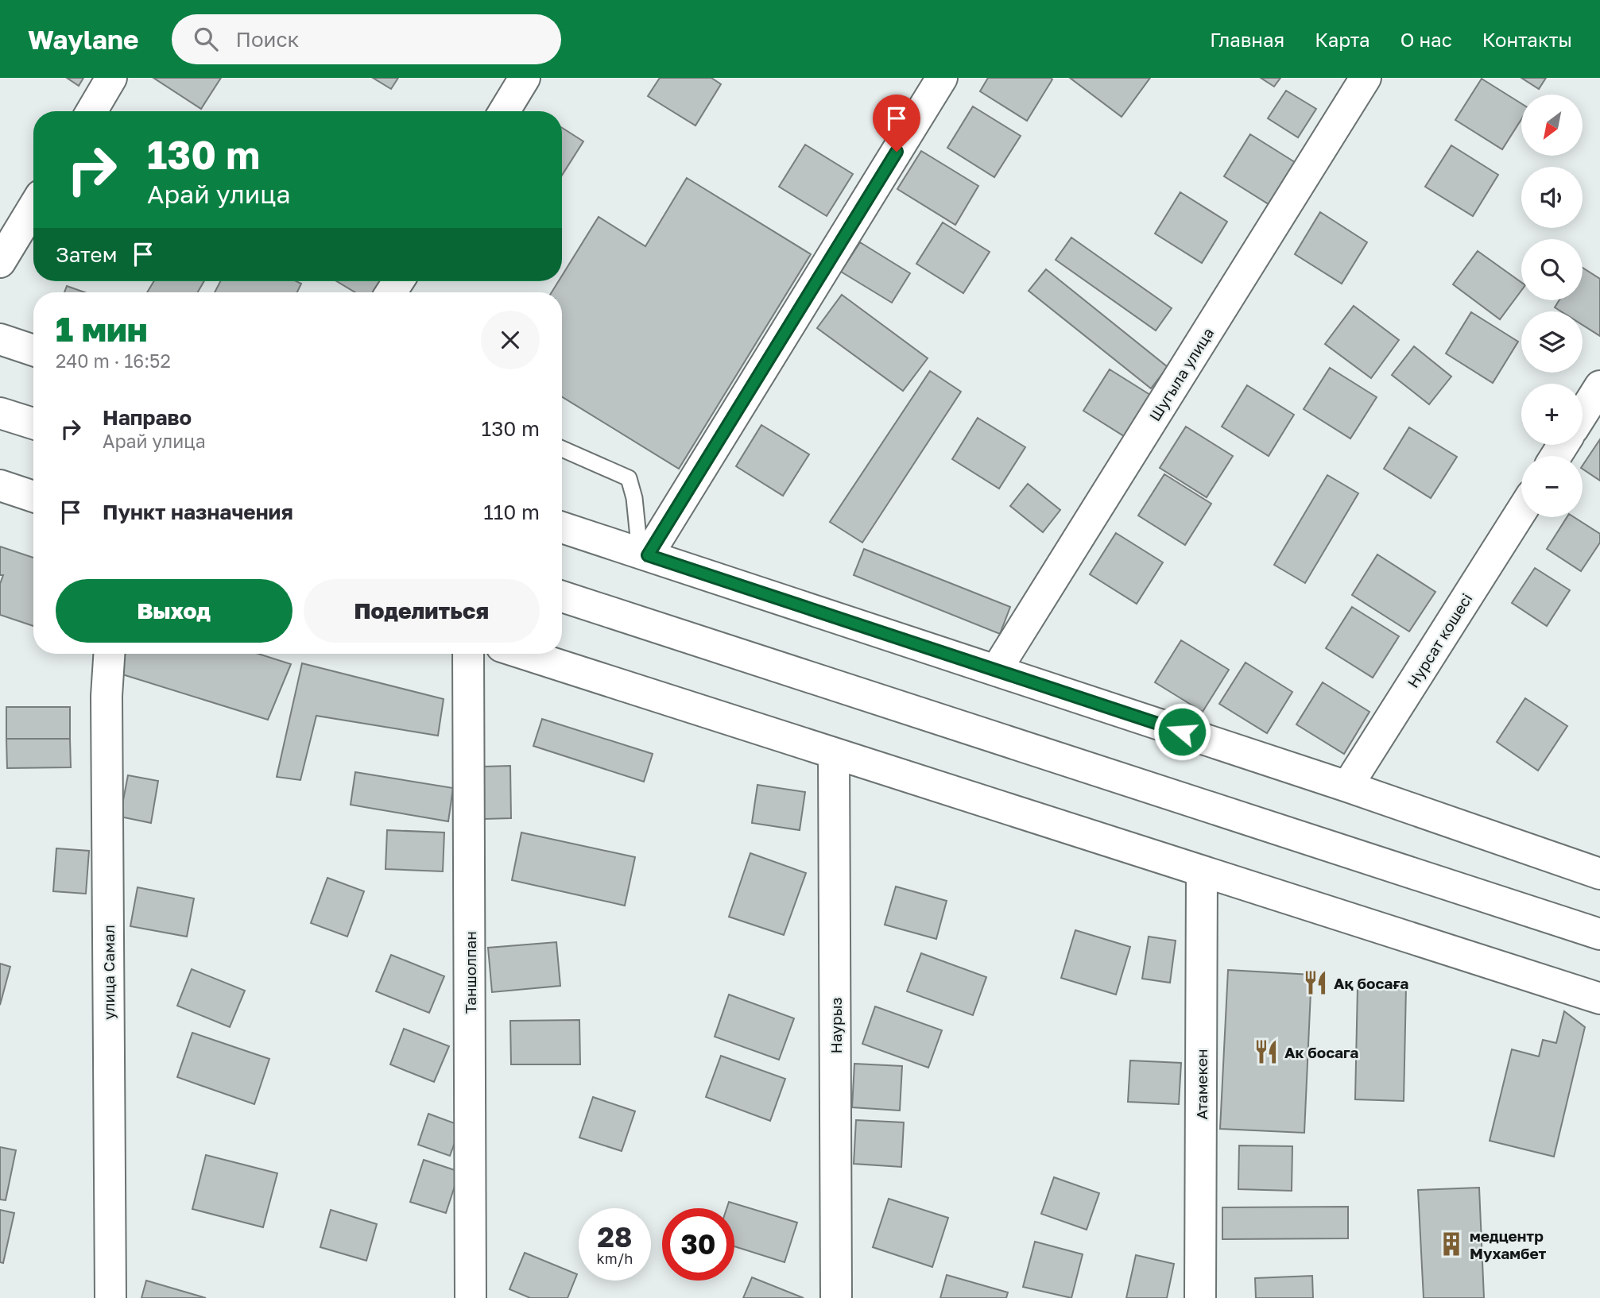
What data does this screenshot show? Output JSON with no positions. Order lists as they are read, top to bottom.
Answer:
{
  "streets": {
    "street": [
      "Шугыла улица",
      "Нурсат кошесi",
      "улица Самал",
      "Таншолпан",
      "Наурыз",
      "Атамекен"
    ]
  },
  "places": {
    "restaurant": ["Ақ босаға", "Ак босага"],
    "building": ["медцентр Мухамбет"]
  },
  "north": "bottom left",
  "page": {
    "header": "Waylane",
    "search": "Поиск",
    "nav": [
      "Главная",
      "Карта",
      "О нас",
      "Контакты"
    ],
    "map_buttons": ["+", "−"],
    "turn": ["130 m", "Арай улица"],
    "then": "Затем",
    "heading": ["1 мин", "240 m · 16:52"],
    "list": [
      {
        "name": "Направо",
        "note": "Арай улица",
        "value": "130 m"
      },
      {
        "name": "Пункт назначения",
        "value": "110 m"
      }
    ],
    "buttons": ["Выход", "Поделиться"],
    "speed": "28 km/h",
    "limit": "30"
  }
}
